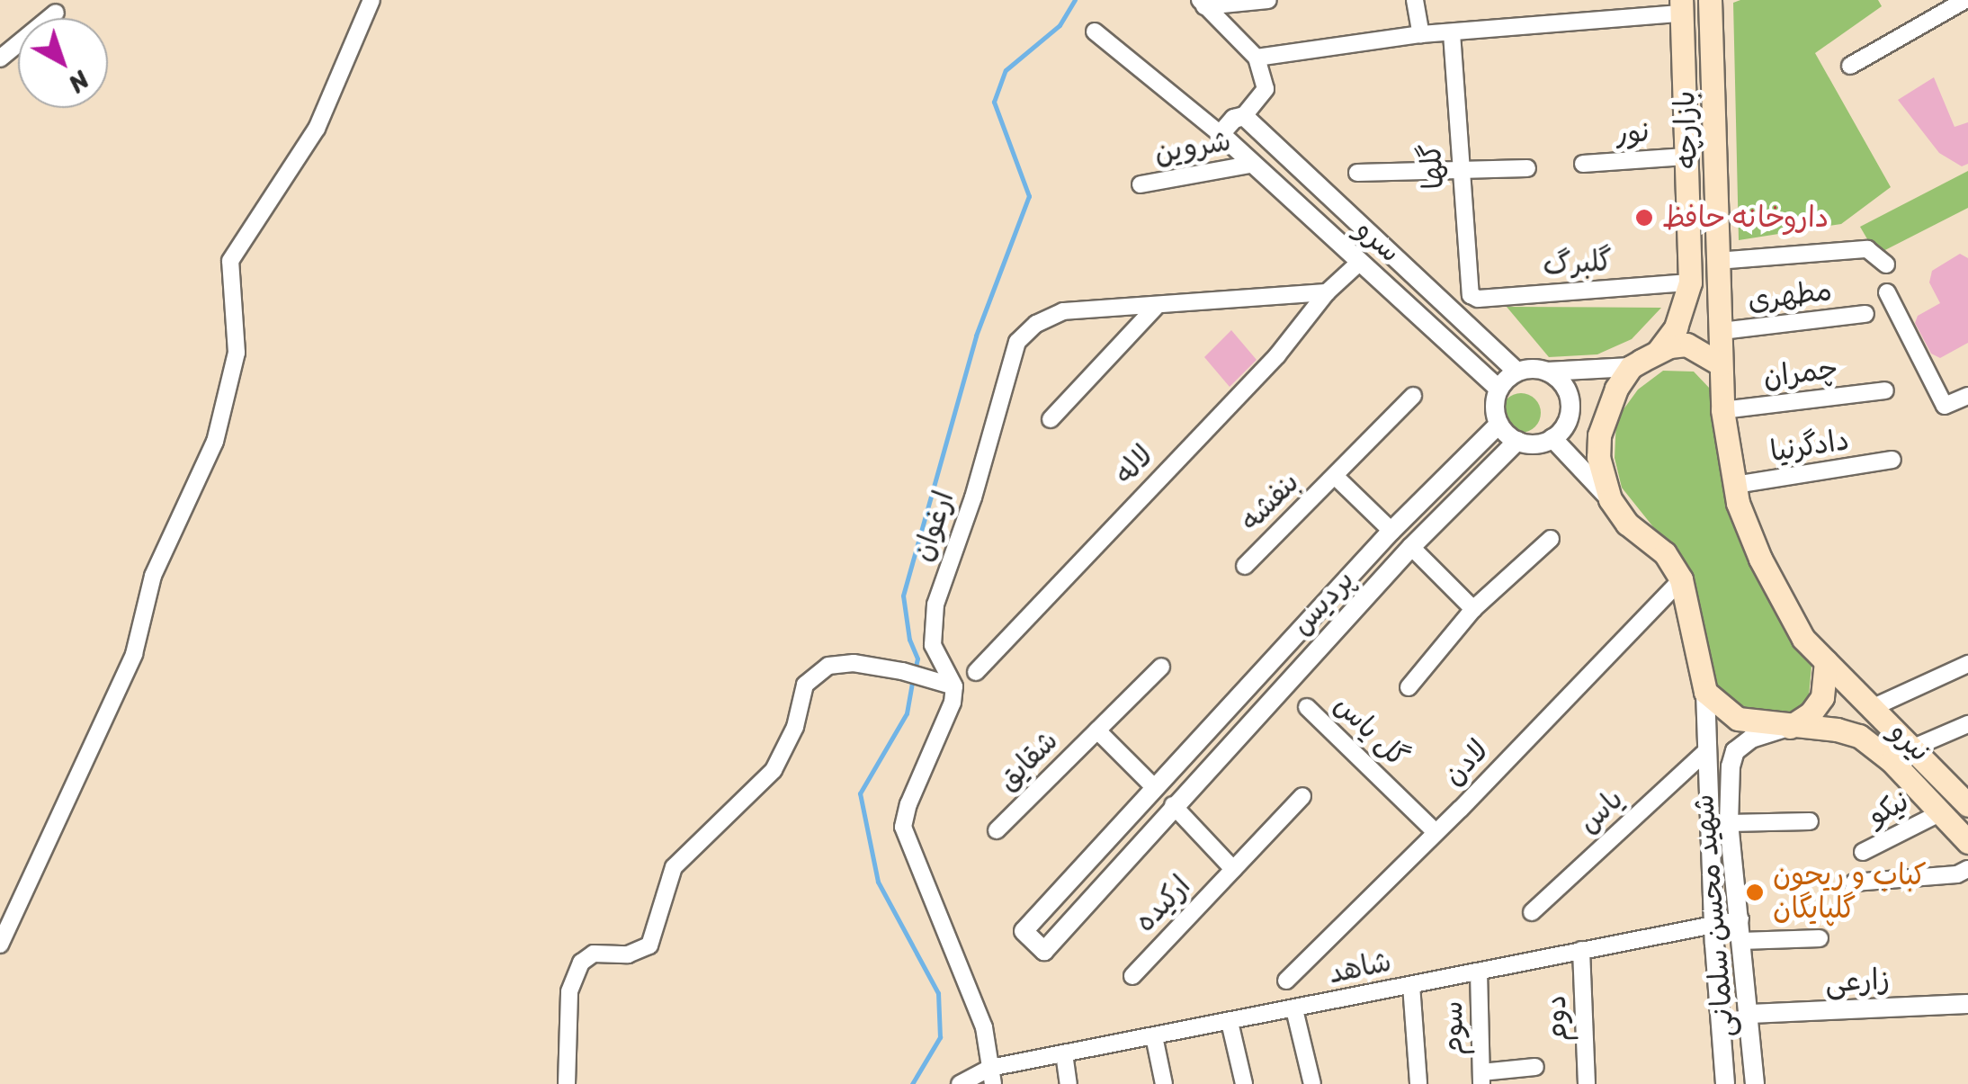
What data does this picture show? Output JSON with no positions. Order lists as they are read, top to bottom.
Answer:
{
  "streets": {
    "main road": ["بازارچه", "نیرو"],
    "street": [
      "نور",
      "شروین",
      "گلها",
      "سرو",
      "گلبرگ",
      "مطهری",
      "چمران",
      "دادگرنیا",
      "لاله",
      "بنفشه",
      "ارغوان",
      "پردیس",
      "گل یاس",
      "شقایق",
      "لادن",
      "نیکو",
      "یاس",
      "ارکیده",
      "شهید محسن سلمانی",
      "شاهد",
      "زارعی",
      "دوم",
      "سوم"
    ]
  },
  "crossings": [
    ["بازارچه", "نور"],
    ["بازارچه", "گلبرگ"],
    ["بازارچه", "مطهری"],
    ["بازارچه", "چمران"],
    ["بازارچه", "دادگرنیا"],
    ["بازارچه", "نیرو"],
    ["شروین", "سرو"],
    ["گلها", "گلبرگ"],
    ["سرو", "پردیس"],
    ["دادگرنیا", "نیرو"],
    ["لاله", "ارغوان"],
    ["بنفشه", "پردیس"],
    ["پردیس", "شقایق"],
    ["پردیس", "ارکیده"],
    ["گل یاس", "لادن"],
    ["نیرو", "نیکو"],
    ["نیرو", "شهید محسن سلمانی"],
    ["یاس", "شهید محسن سلمانی"],
    ["شهید محسن سلمانی", "شاهد"],
    ["شهید محسن سلمانی", "زارعی"],
    ["شاهد", "دوم"],
    ["شاهد", "سوم"]
  ],
  "places": ["داروخانه حافظ", "کباب و ریحون گلپایگان"],
  "north": "bottom right"
}
